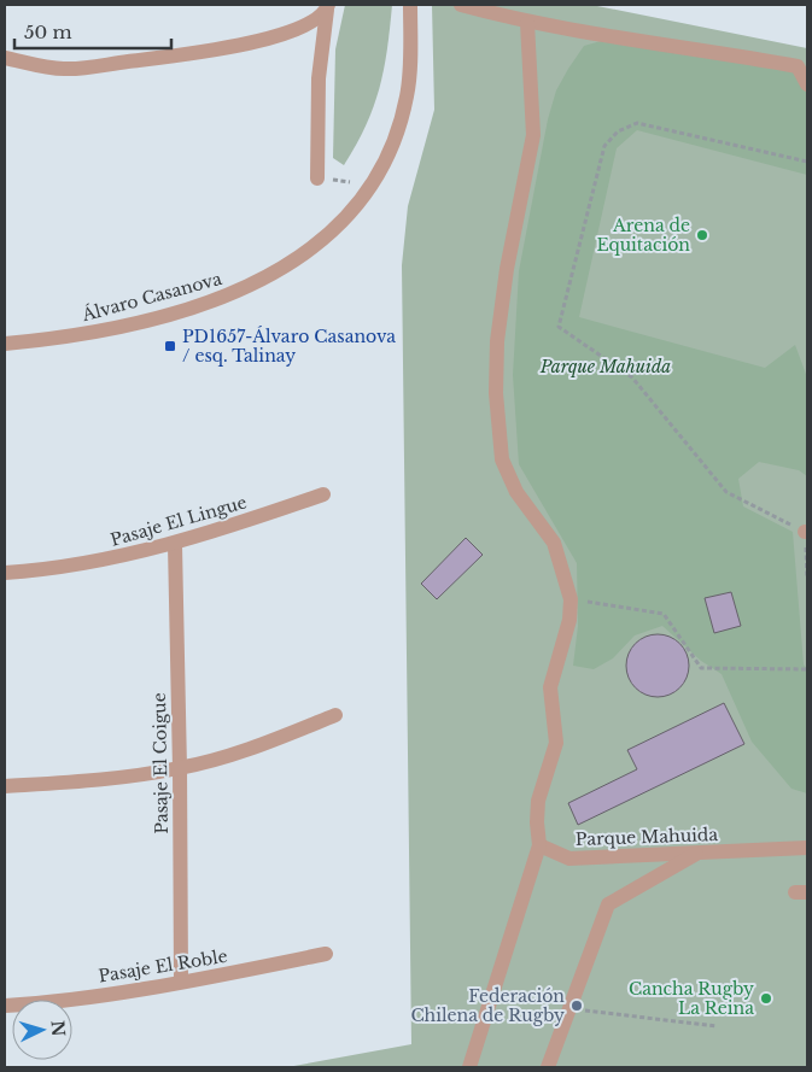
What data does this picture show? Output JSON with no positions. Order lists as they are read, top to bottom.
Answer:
{
  "streets": {
    "street": [
      "Álvaro Casanova",
      "Pasaje El Lingue",
      "Pasaje El Coigue",
      "Parque Mahuida",
      "Pasaje El Roble"
    ]
  },
  "crossings": [
    ["Pasaje El Lingue", "Pasaje El Coigue"],
    ["Pasaje El Coigue", "Pasaje El Roble"]
  ],
  "parks": ["Parque Mahuida"],
  "places": {
    "other": ["Arena de Equitación", "Cancha Rugby La Reina", "Federación Chilena de Rugby"],
    "transit": ["PD1657-Álvaro Casanova / esq. Talinay"]
  },
  "scale_bar": "50 m",
  "north": "right"
}
